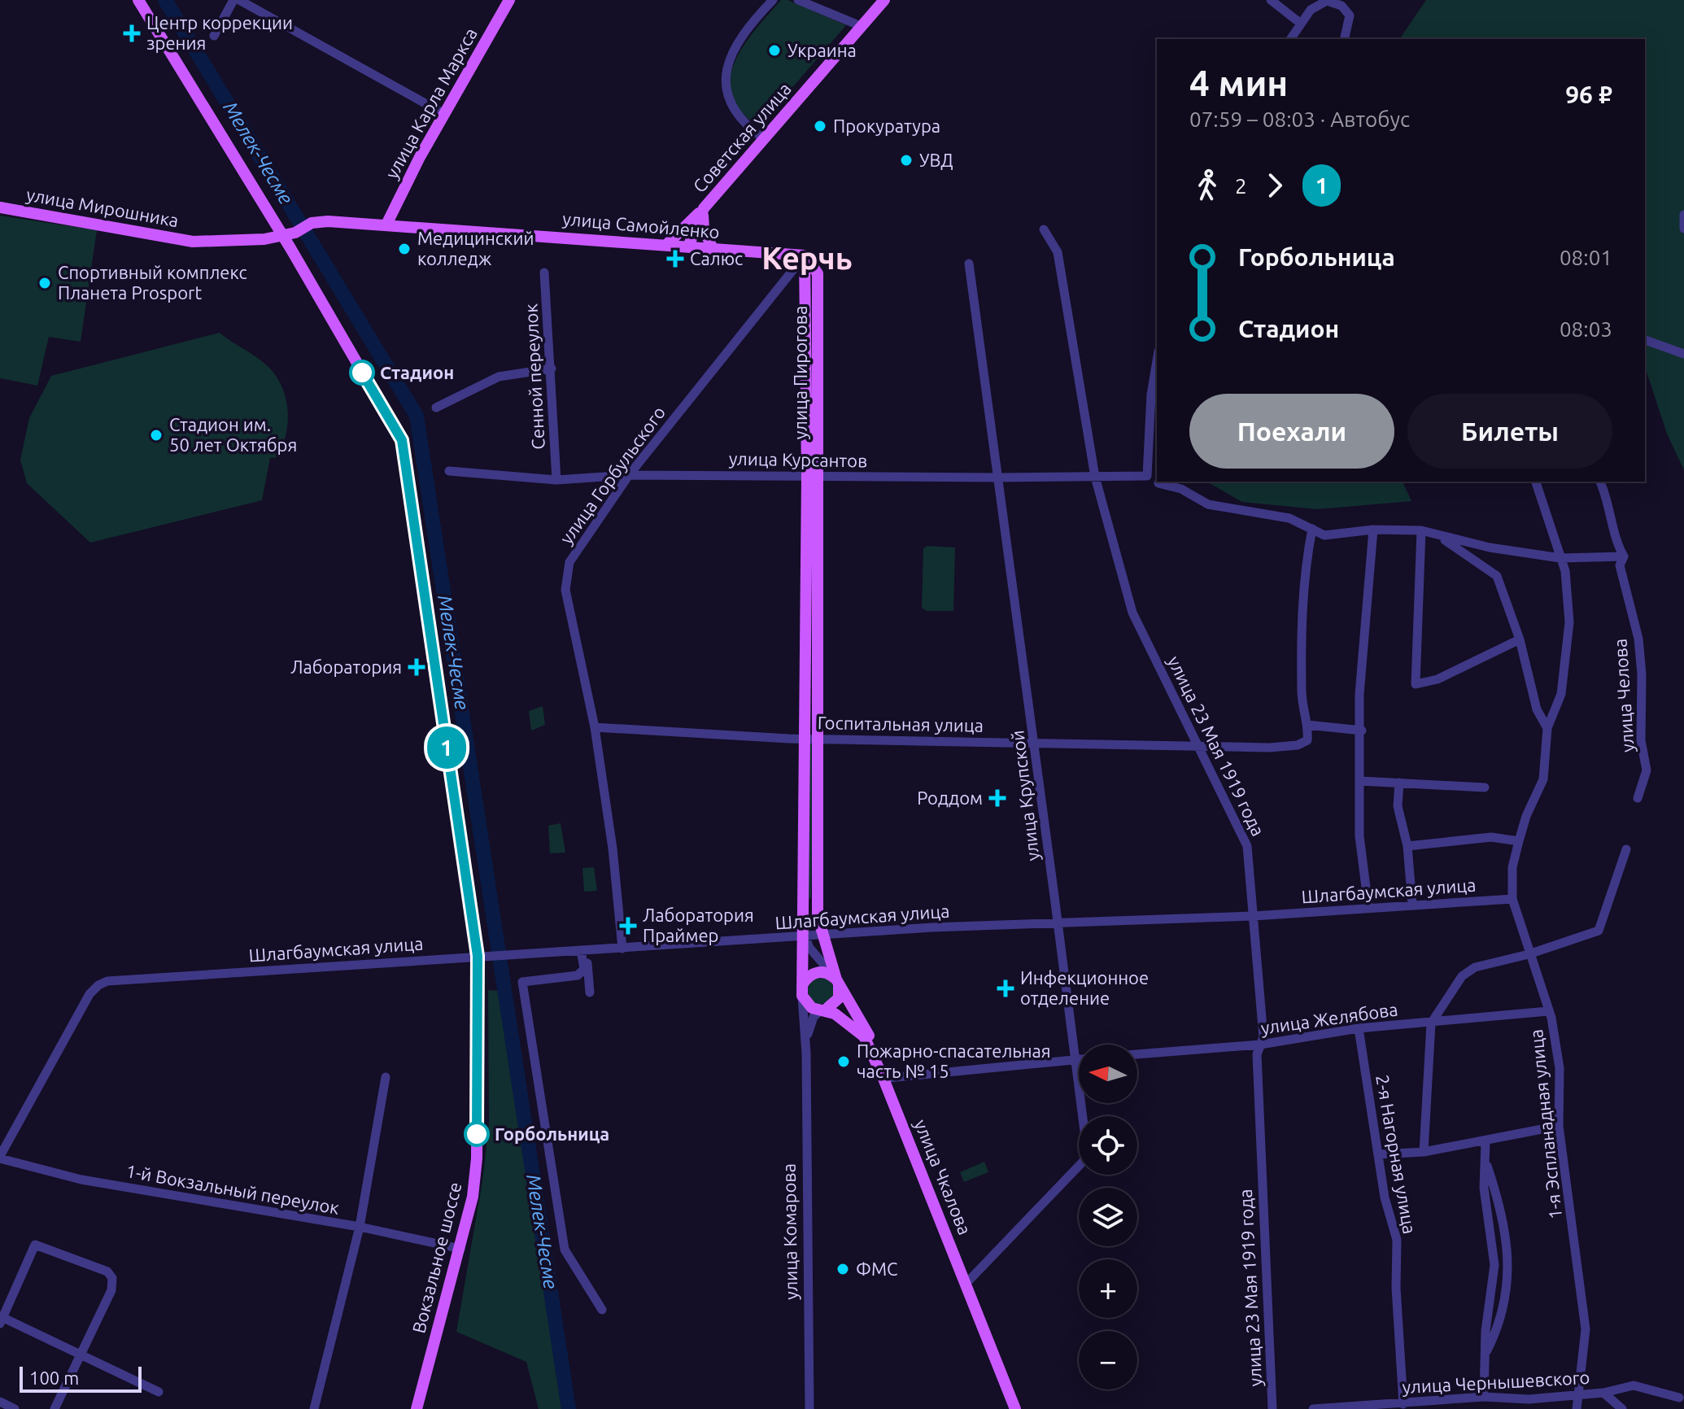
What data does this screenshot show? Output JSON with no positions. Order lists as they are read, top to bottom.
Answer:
{
  "streets": {
    "main road": [
      "улица Карла Маркса",
      "Советская улица",
      "улица Мирошника",
      "улица Самойленко",
      "улица Пирогова",
      "улица Чкалова",
      "улица Комарова",
      "Вокзальное шоссе"
    ],
    "street": [
      "Сенной переулок",
      "улица Курсантов",
      "улица Горбульского",
      "улица Челова",
      "Госпитальная улица",
      "улица 23 Мая 1919 года",
      "улица Крупской",
      "Шлагбаумская улица",
      "улица Желябова",
      "1-я Эспланадная улица",
      "2-я Нагорная улица",
      "1-й Вокзальный переулок",
      "улица Чернышевского"
    ]
  },
  "crossings": [
    ["улица Карла Маркса", "улица Самойленко"],
    ["Советская улица", "улица Самойленко"],
    ["улица Мирошника", "улица Самойленко"],
    ["улица Мирошника", "Вокзальное шоссе"],
    ["улица Самойленко", "улица Пирогова"],
    ["улица Самойленко", "улица Горбульского"],
    ["улица Самойленко", "Вокзальное шоссе"],
    ["улица Пирогова", "улица Курсантов"],
    ["улица Пирогова", "улица Горбульского"],
    ["улица Пирогова", "Госпитальная улица"],
    ["улица Пирогова", "Шлагбаумская улица"],
    ["улица Пирогова", "улица Чкалова"],
    ["улица Пирогова", "улица Комарова"],
    ["Сенной переулок", "улица Курсантов"],
    ["улица Курсантов", "улица Горбульского"],
    ["улица Курсантов", "улица 23 Мая 1919 года"],
    ["улица Курсантов", "улица Крупской"],
    ["улица Горбульского", "Госпитальная улица"],
    ["улица Горбульского", "Шлагбаумская улица"],
    ["Госпитальная улица", "улица 23 Мая 1919 года"],
    ["Госпитальная улица", "улица Крупской"],
    ["улица 23 Мая 1919 года", "Шлагбаумская улица"],
    ["улица 23 Мая 1919 года", "улица Желябова"],
    ["улица Крупской", "Шлагбаумская улица"],
    ["улица Крупской", "улица Чкалова"],
    ["Шлагбаумская улица", "1-я Эспланадная улица"],
    ["Шлагбаумская улица", "1-й Вокзальный переулок"],
    ["Шлагбаумская улица", "улица Комарова"],
    ["Шлагбаумская улица", "Вокзальное шоссе"],
    ["улица Желябова", "1-я Эспланадная улица"],
    ["улица Желябова", "2-я Нагорная улица"],
    ["1-я Эспланадная улица", "улица Чернышевского"],
    ["2-я Нагорная улица", "улица Чернышевского"],
    ["улица Чкалова", "улица Комарова"],
    ["1-й Вокзальный переулок", "Вокзальное шоссе"]
  ],
  "districts": ["Керчь"],
  "water": ["Мелек-Чесме"],
  "places": {
    "health": [
      "Центр коррекции зрения",
      "Салюс",
      "Лаборатория",
      "Роддом",
      "Лаборатория Праймер",
      "Инфекционное отделение"
    ],
    "other": [
      "Украина",
      "Прокуратура",
      "УВД",
      "Медицинский колледж",
      "Спортивный комплекс Планета Prosport",
      "Стадион",
      "Стадион им. 50 лет Октября",
      "Пожарно-спасательная часть № 15",
      "Горбольница",
      "ФМС"
    ]
  },
  "lines": ["bus line 1"],
  "scale_bar": "100 m",
  "north": "left",
  "page": {
    "on_map": "1",
    "heading": ["4 мин", "07:59 – 08:03 · Автобус", "96 ₽"],
    "legs": ["2", "1"],
    "list": [
      {
        "name": "Горбольница",
        "value": "08:01"
      },
      {
        "name": "Стадион",
        "value": "08:03"
      }
    ],
    "buttons": ["Поехали", "Билеты"],
    "map_buttons": ["+", "−"],
    "scale": "100 m"
  }
}
